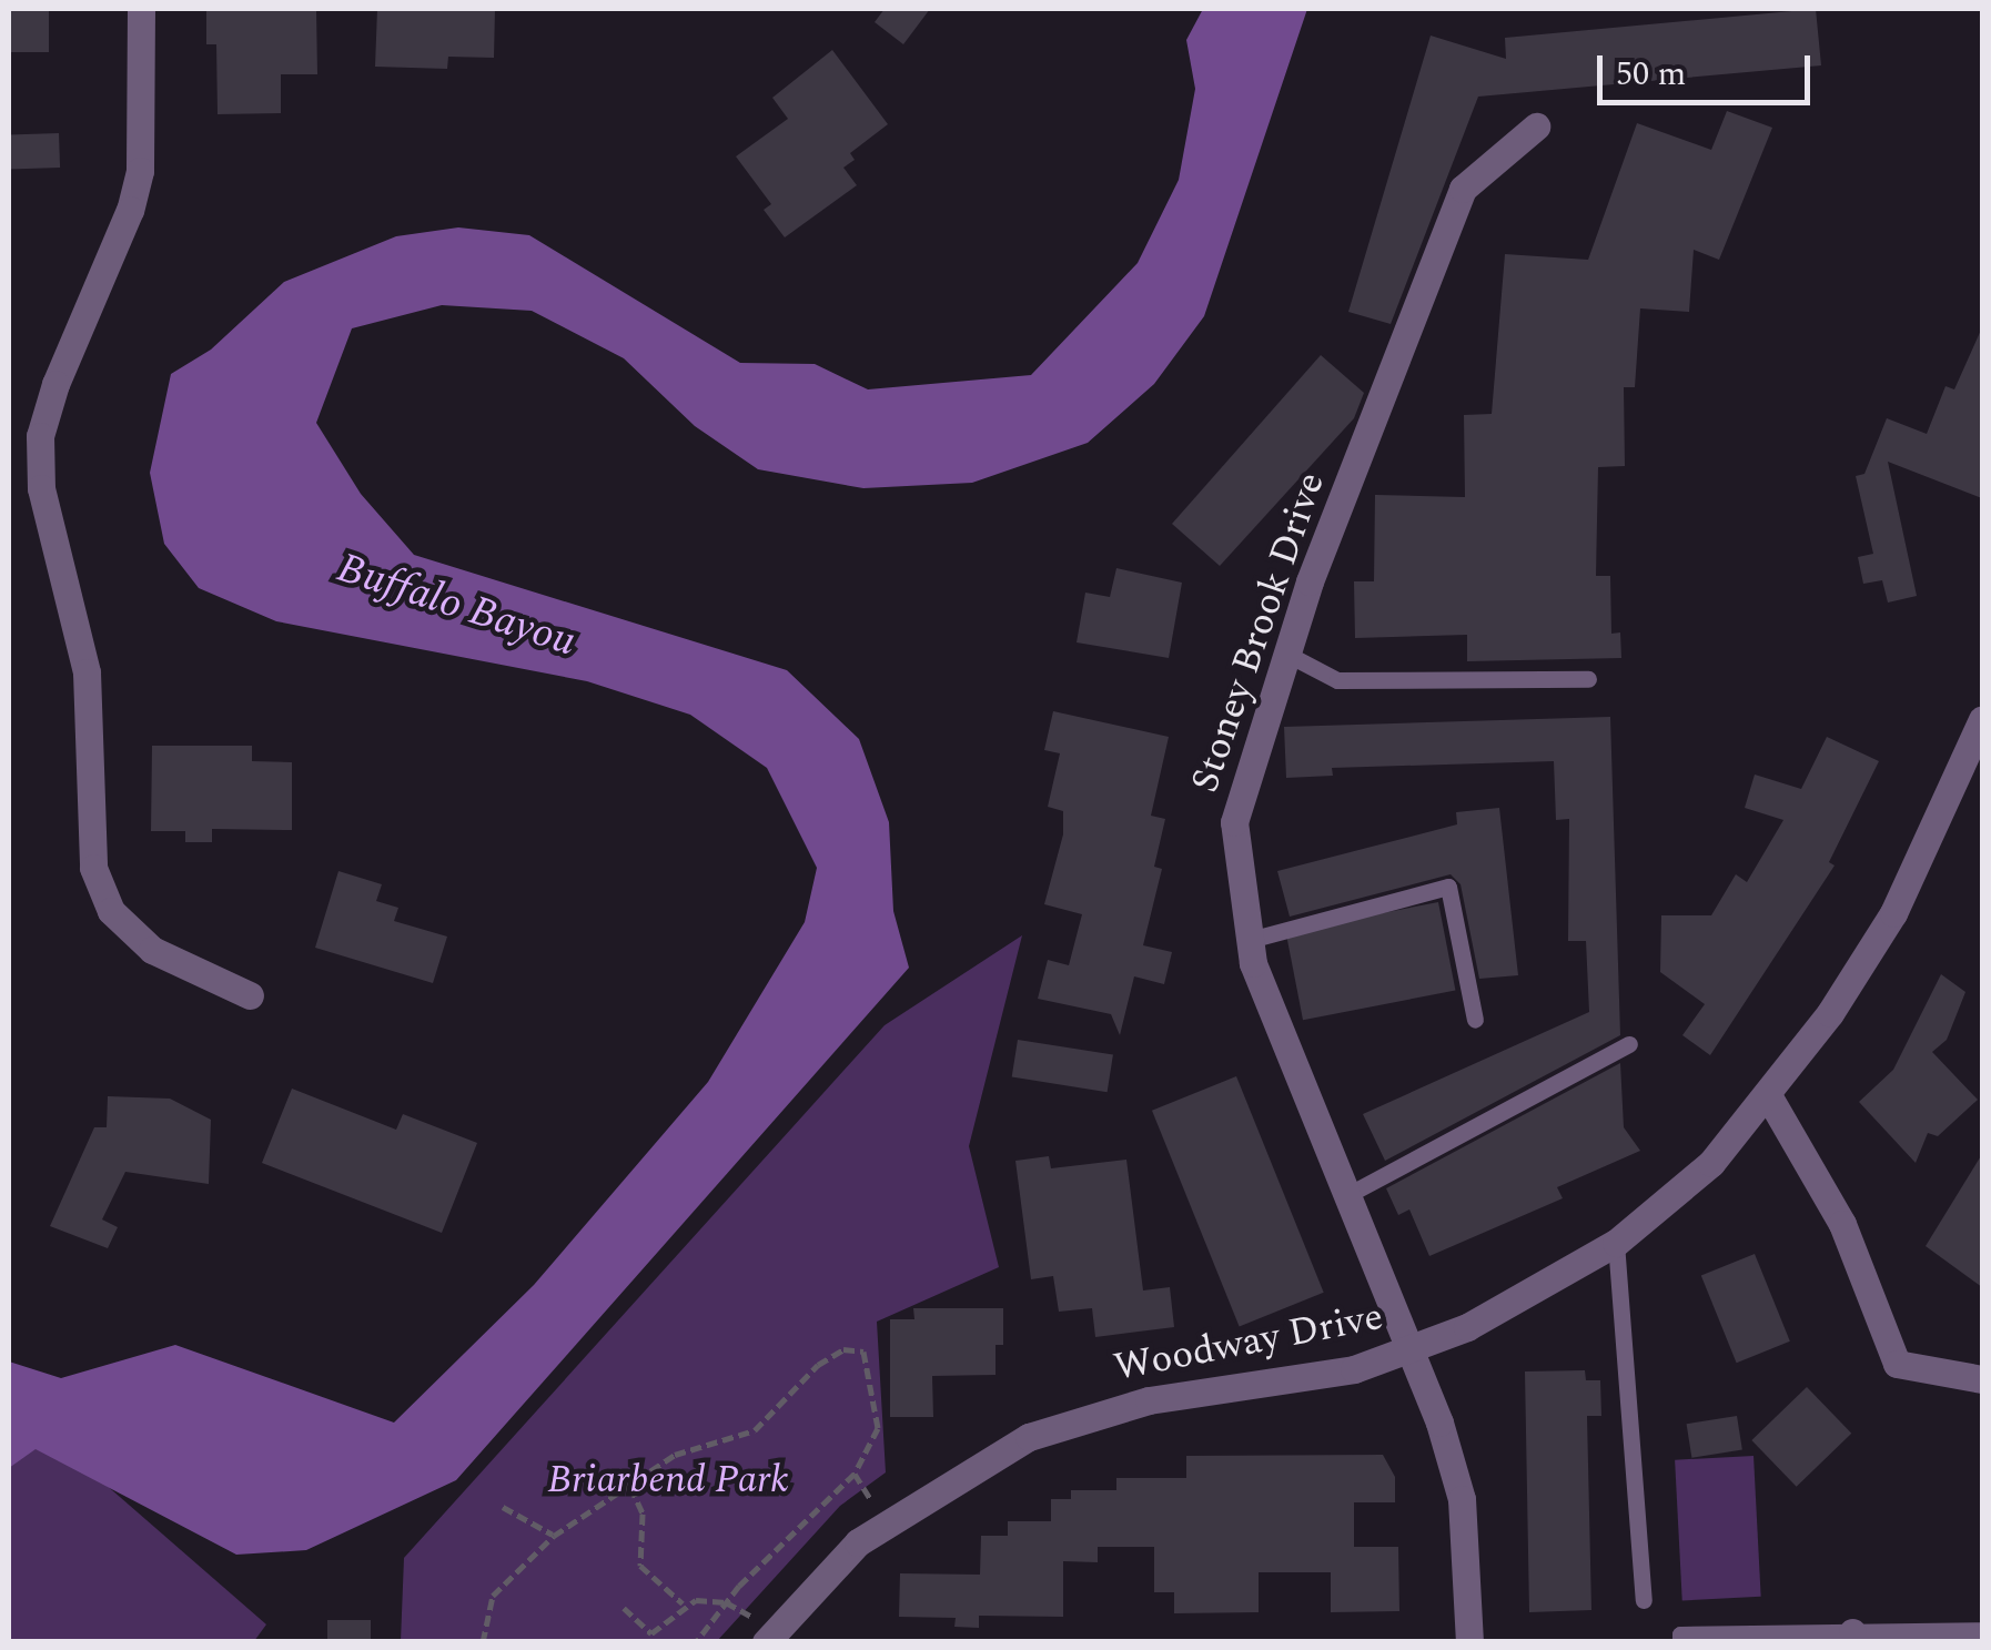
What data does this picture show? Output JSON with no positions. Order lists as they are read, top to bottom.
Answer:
{
  "streets": {
    "street": ["Stoney Brook Drive", "Woodway Drive"]
  },
  "crossings": [
    ["Stoney Brook Drive", "Woodway Drive"]
  ],
  "water": ["Buffalo Bayou"],
  "parks": ["Briarbend Park"],
  "scale_bar": "50 m"
}
